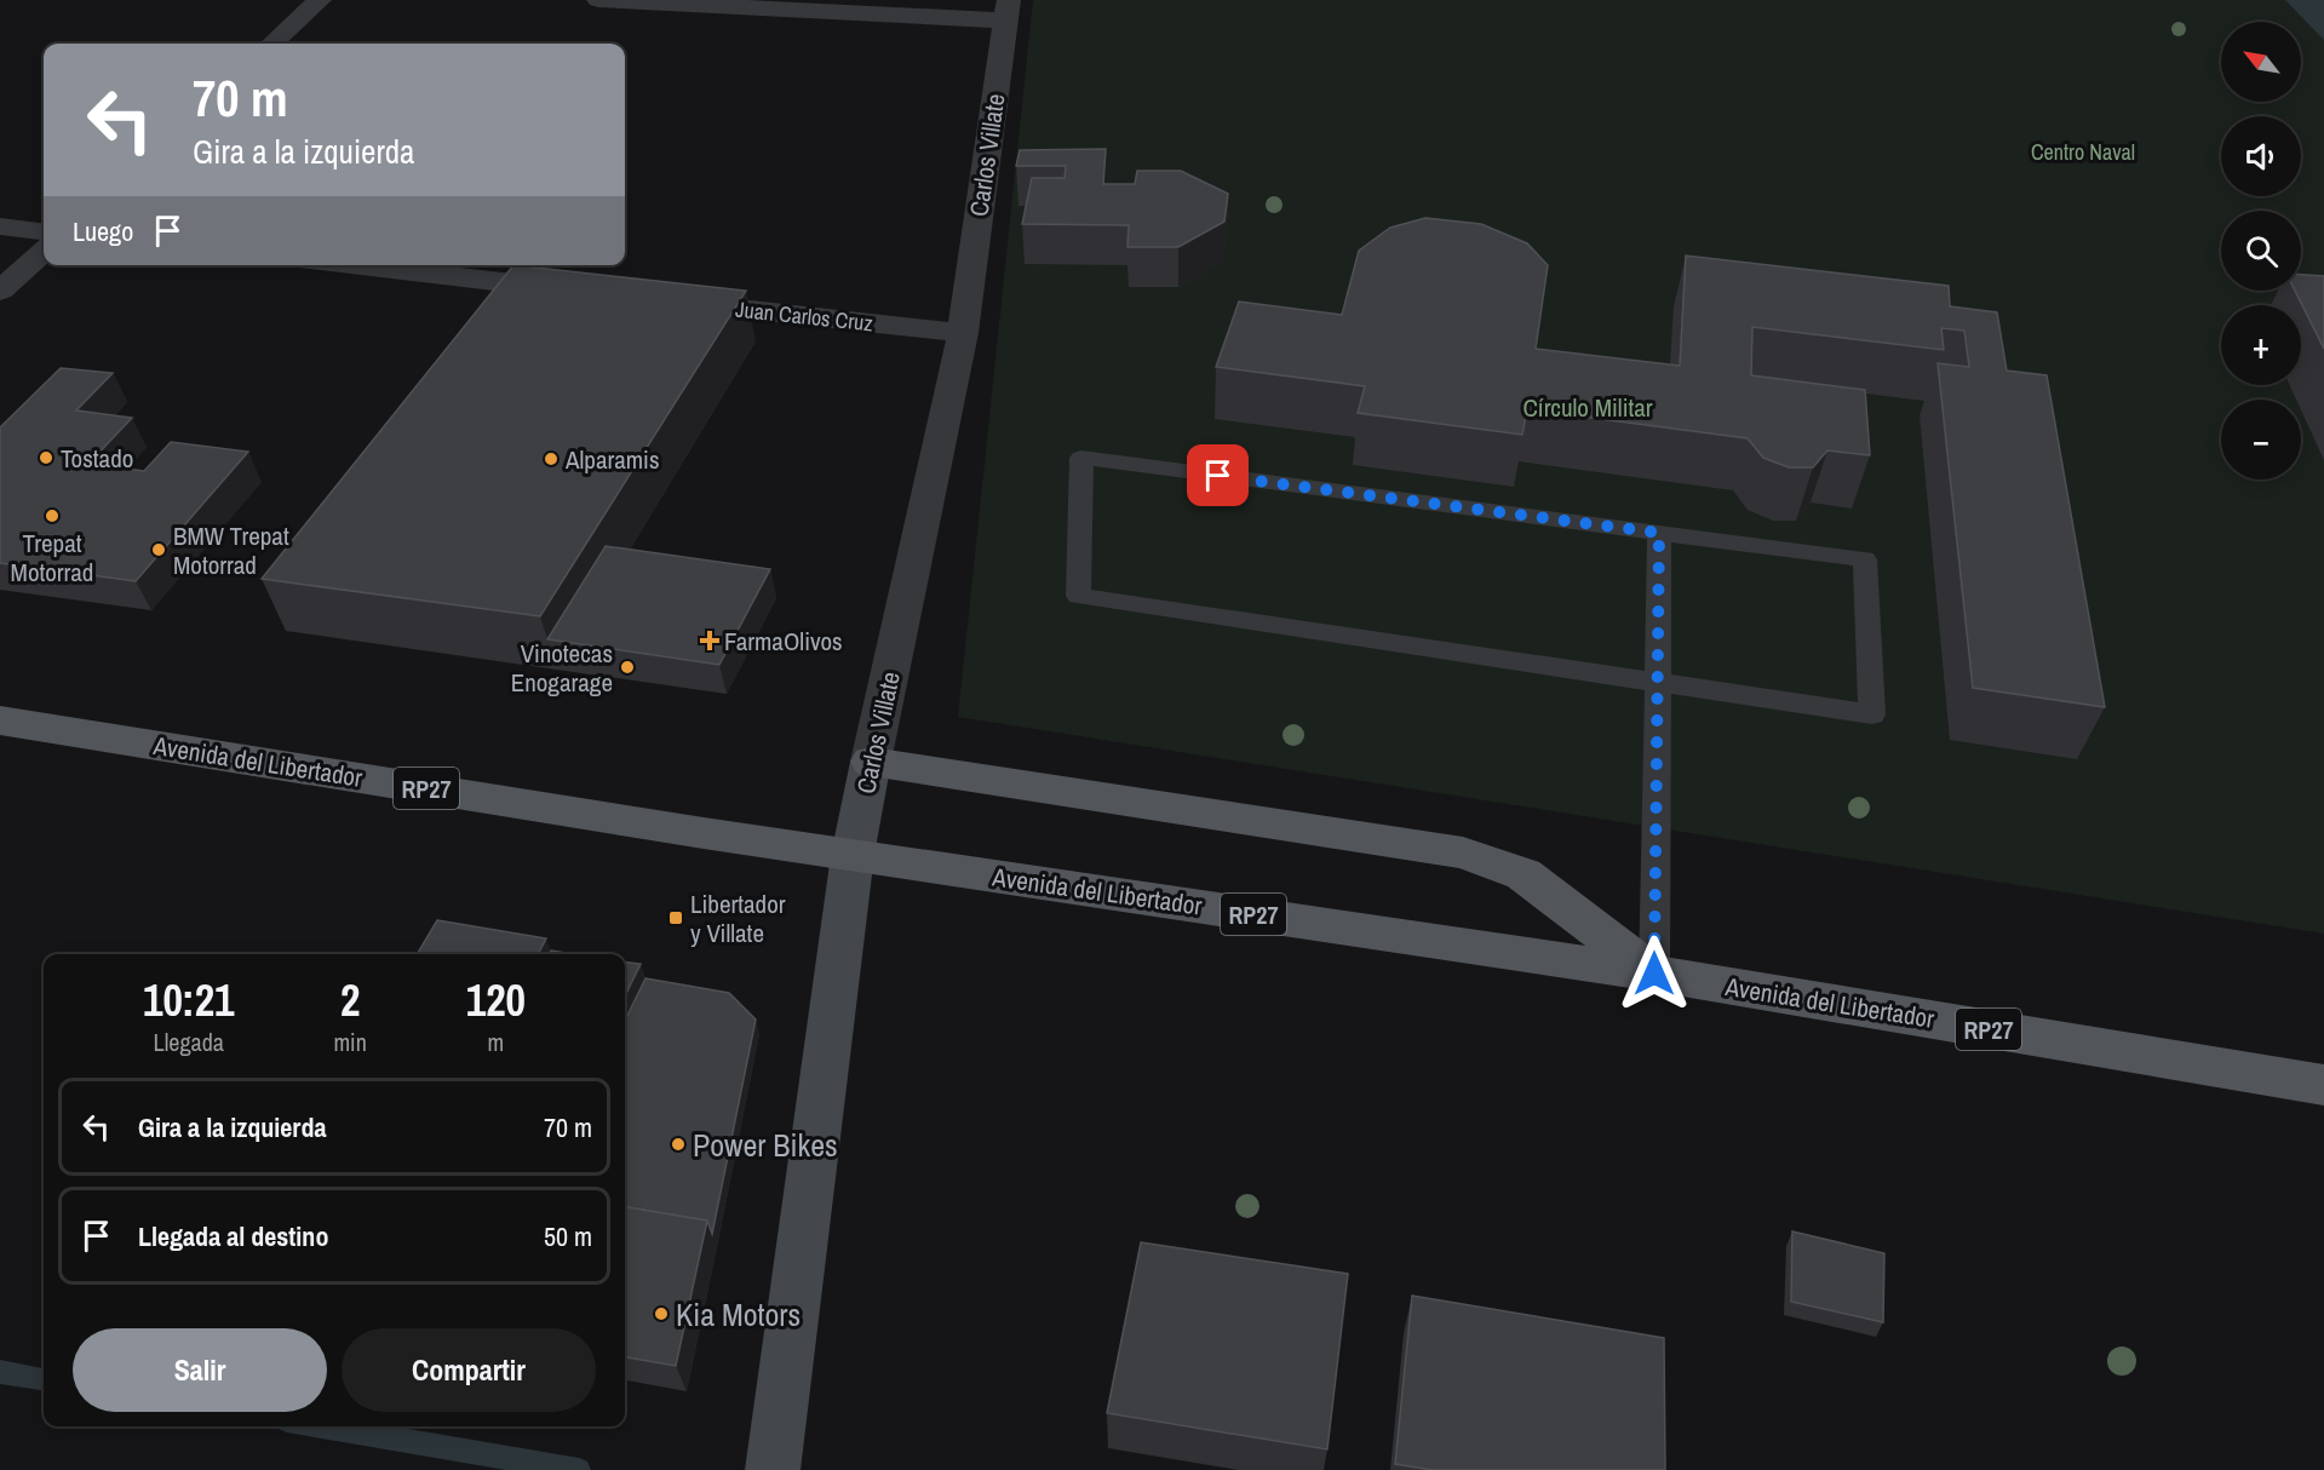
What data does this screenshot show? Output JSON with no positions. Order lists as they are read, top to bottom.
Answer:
{
  "streets": {
    "main road": ["Avenida del Libertador", "RP27"],
    "street": ["Carlos Villate", "Juan Carlos Cruz"]
  },
  "crossings": [
    ["Carlos Villate", "Juan Carlos Cruz"],
    ["Carlos Villate", "Avenida del Libertador"]
  ],
  "parks": ["Centro Naval", "Círculo Militar"],
  "places": {
    "other": [
      "Tostado",
      "Alparamis",
      "Trepat Motorrad",
      "BMW Trepat Motorrad",
      "Vinotecas Enogarage",
      "Power Bikes",
      "Kia Motors"
    ],
    "health": ["FarmaOlivos"],
    "transit": ["Libertador y Villate"]
  },
  "north": "top left",
  "page": {
    "map_buttons": ["+", "−"],
    "turn": ["70 m", "Gira a la izquierda"],
    "then": "Luego",
    "eta": [
      "10:21",
      "Llegada",
      "2",
      "min",
      "120",
      "m"
    ],
    "list": [
      {
        "name": "Gira a la izquierda",
        "value": "70 m"
      },
      {
        "name": "Llegada al destino",
        "value": "50 m"
      }
    ],
    "buttons": ["Salir", "Compartir"]
  }
}
